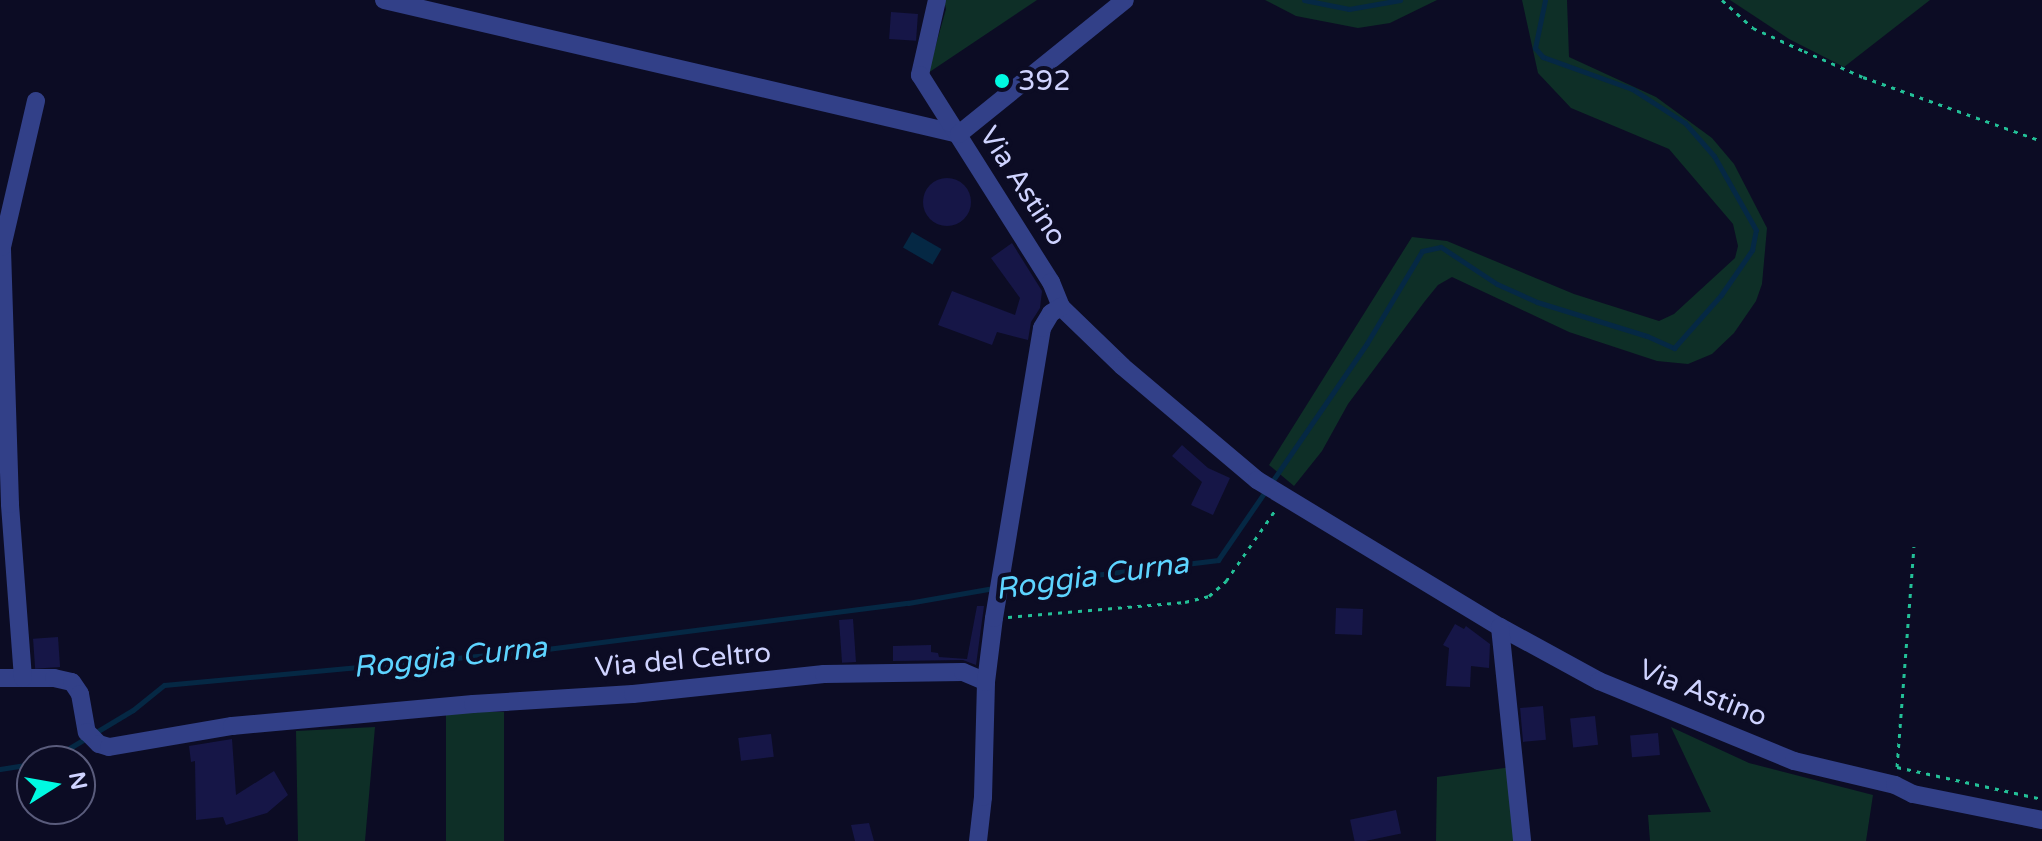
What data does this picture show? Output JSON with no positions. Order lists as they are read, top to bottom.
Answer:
{
  "streets": {
    "street": ["Via Astino", "Via del Celtro"]
  },
  "water": ["Roggia Curna"],
  "places": ["392"],
  "north": "right"
}
